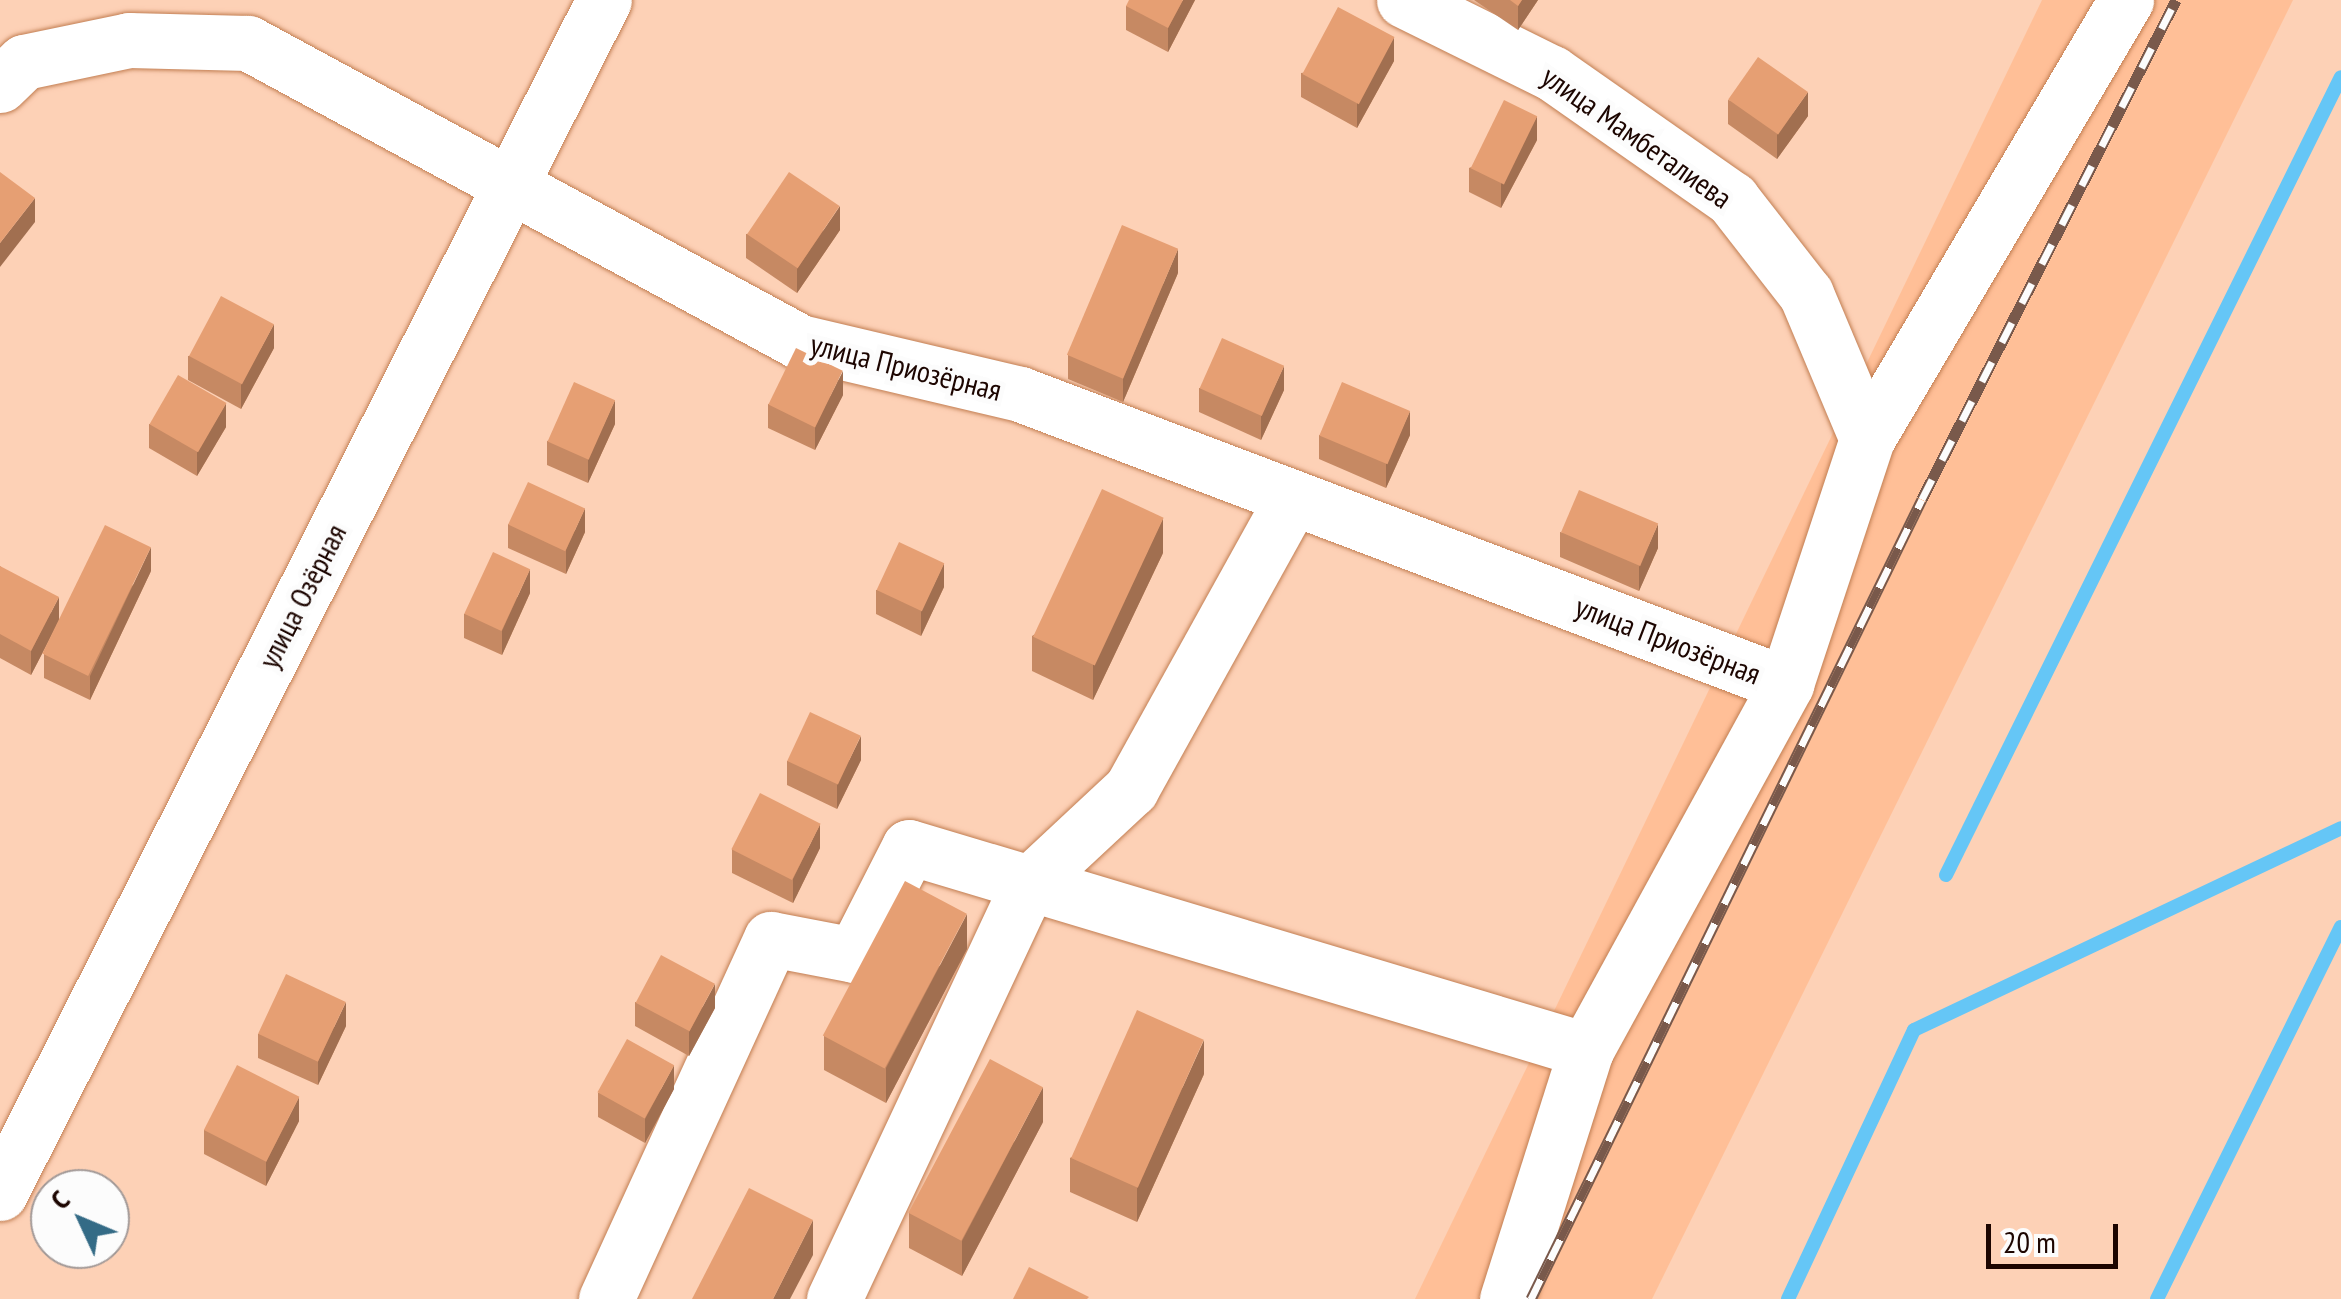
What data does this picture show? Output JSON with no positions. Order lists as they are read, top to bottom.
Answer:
{
  "streets": {
    "street": ["улица Мамбеталиева", "улица Приозёрная", "улица Озёрная"]
  },
  "crossings": [
    ["улица Приозёрная", "улица Озёрная"]
  ],
  "scale_bar": "20 m",
  "north": "top left"
}
